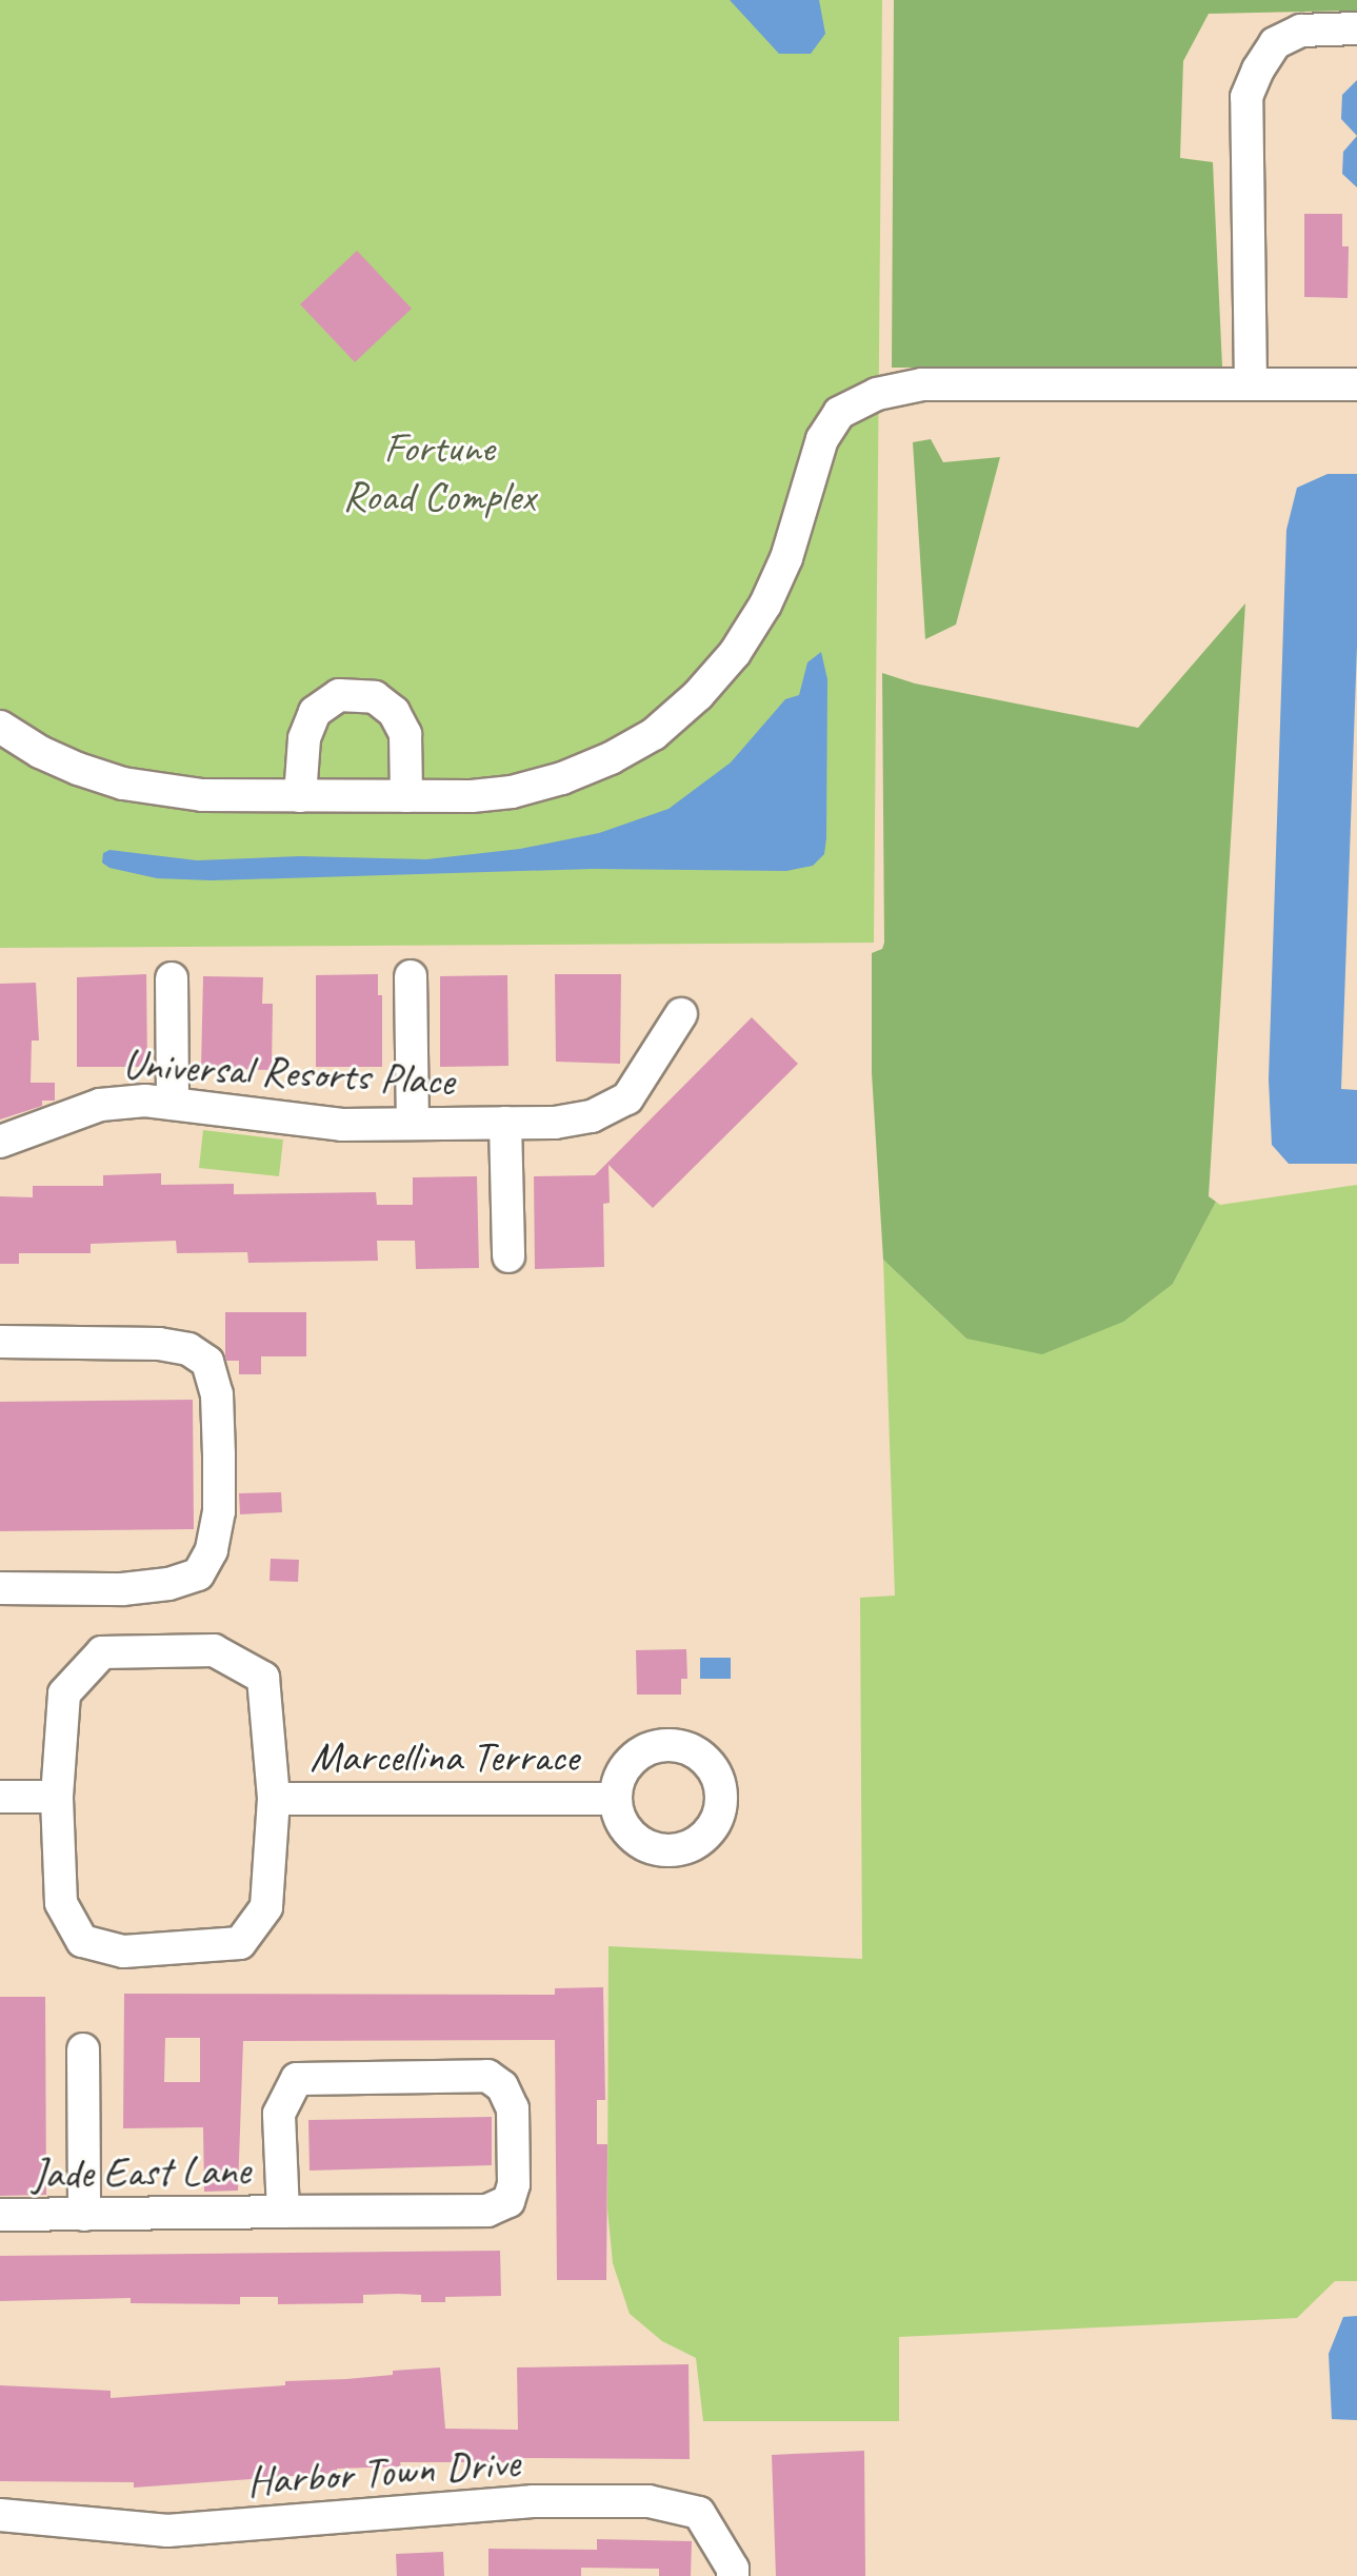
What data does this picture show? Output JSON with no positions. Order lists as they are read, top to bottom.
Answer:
{
  "streets": {
    "street": [
      "Universal Resorts Place",
      "Marcellina Terrace",
      "Jade East Lane",
      "Harbor Town Drive"
    ]
  },
  "parks": ["Fortune Road Complex"]
}
